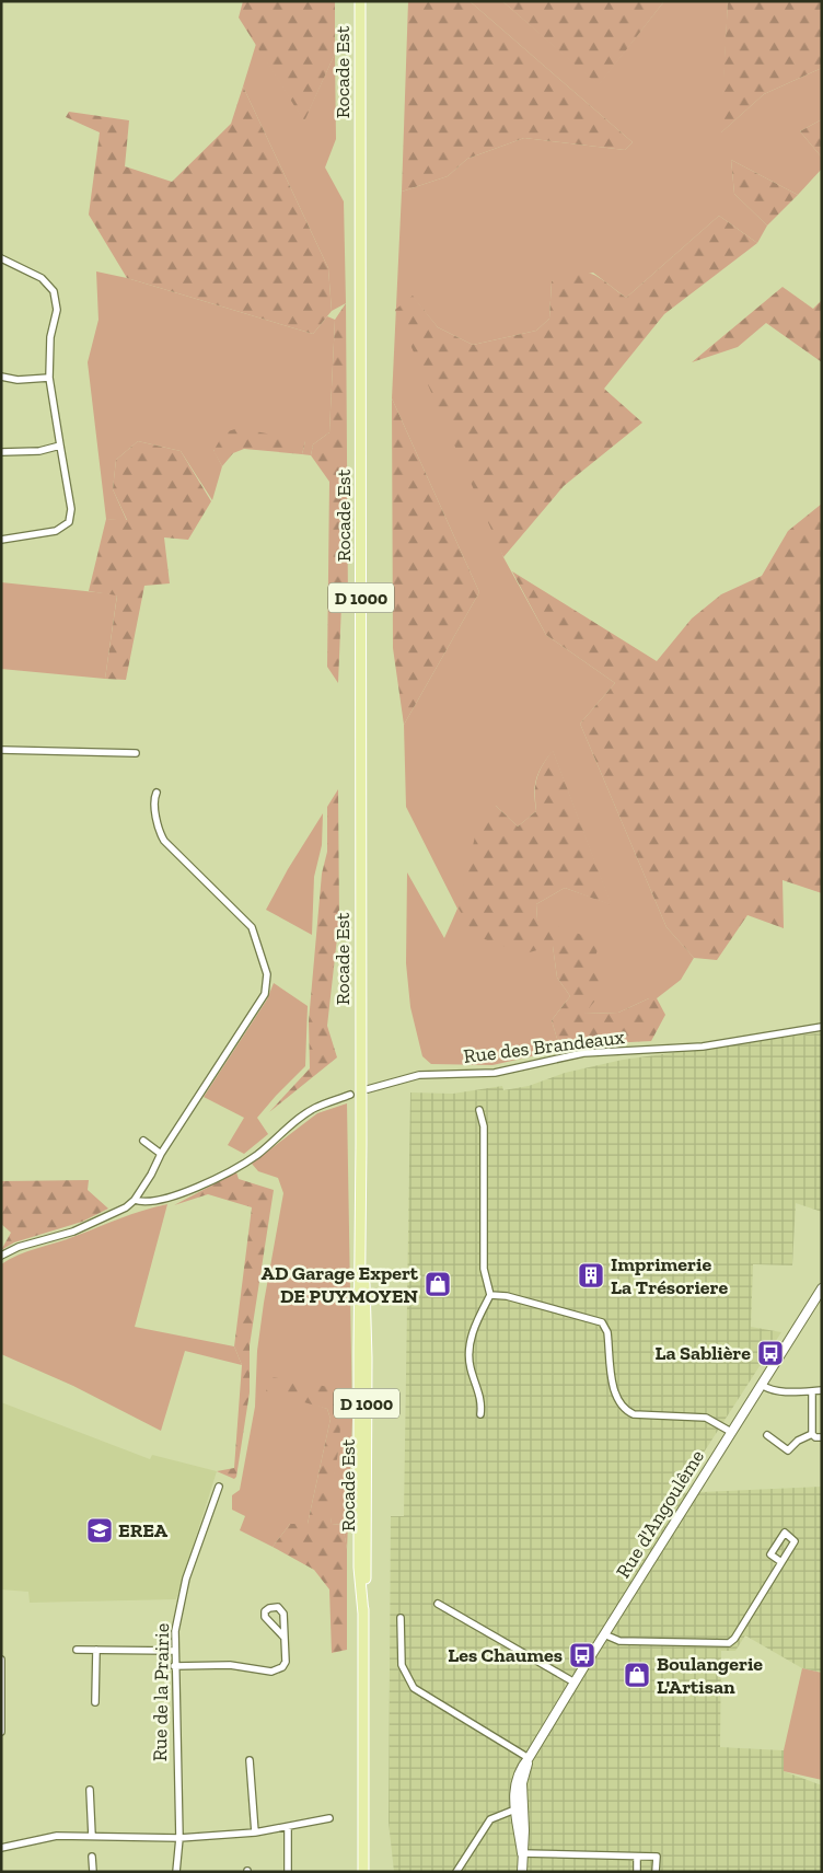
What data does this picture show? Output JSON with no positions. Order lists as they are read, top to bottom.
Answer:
{
  "streets": {
    "main road": ["Rocade Est", "D 1000"],
    "street": ["Rue des Brandeaux", "Rue d'Angoulême", "Rue de la Prairie"]
  },
  "places": {
    "building": ["Imprimerie La Trésoriere"],
    "shop": ["AD Garage Expert DE PUYMOYEN", "Boulangerie L'Artisan"],
    "bus stop": ["La Sablière", "Les Chaumes"],
    "school or university": ["EREA"]
  }
}
